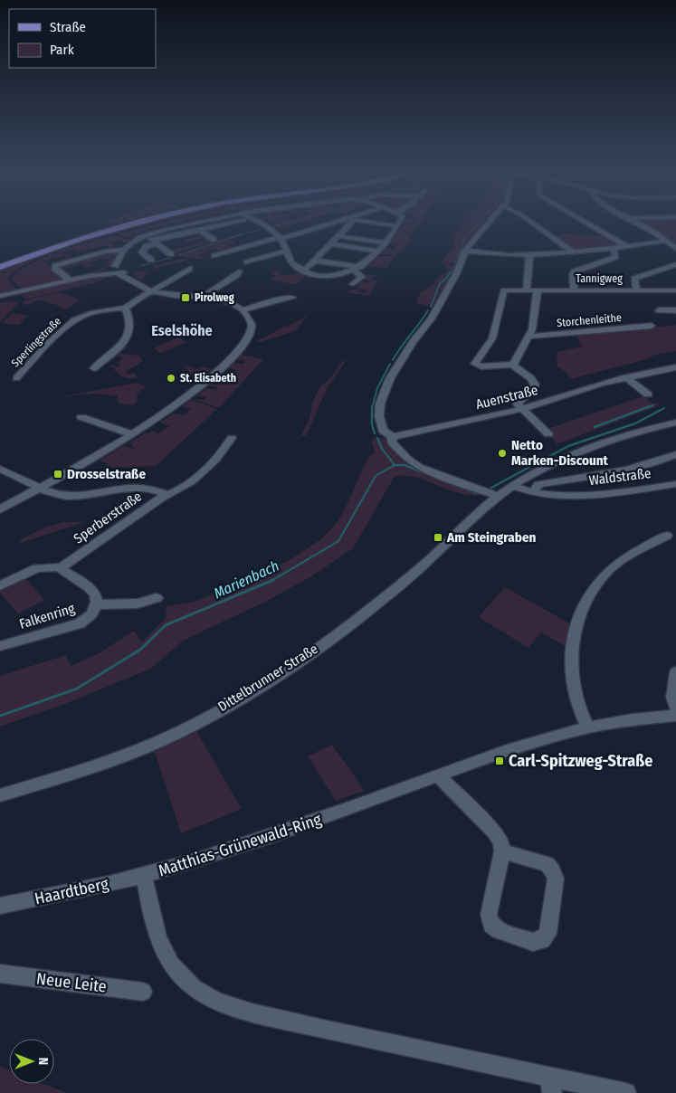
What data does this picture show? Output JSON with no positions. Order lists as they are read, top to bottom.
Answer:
{
  "streets": {
    "street": [
      "Tannigweg",
      "Storchenleithe",
      "Sperlingstraße",
      "Auenstraße",
      "Waldstraße",
      "Sperberstraße",
      "Falkenring",
      "Dittelbrunner Straße",
      "Matthias-Grünewald-Ring",
      "Haardtberg",
      "Neue Leite"
    ]
  },
  "crossings": [
    ["Waldstraße", "Dittelbrunner Straße"],
    ["Sperberstraße", "Falkenring"],
    ["Matthias-Grünewald-Ring", "Haardtberg"]
  ],
  "districts": ["Eselshöhe"],
  "water": ["Marienbach"],
  "places": {
    "transit": [
      "Pirolweg",
      "Drosselstraße",
      "Am Steingraben",
      "Carl-Spitzweg-Straße"
    ],
    "other": ["St. Elisabeth", "Netto Marken-Discount"]
  },
  "legend": ["Straße", "Park"],
  "north": "right"
}
